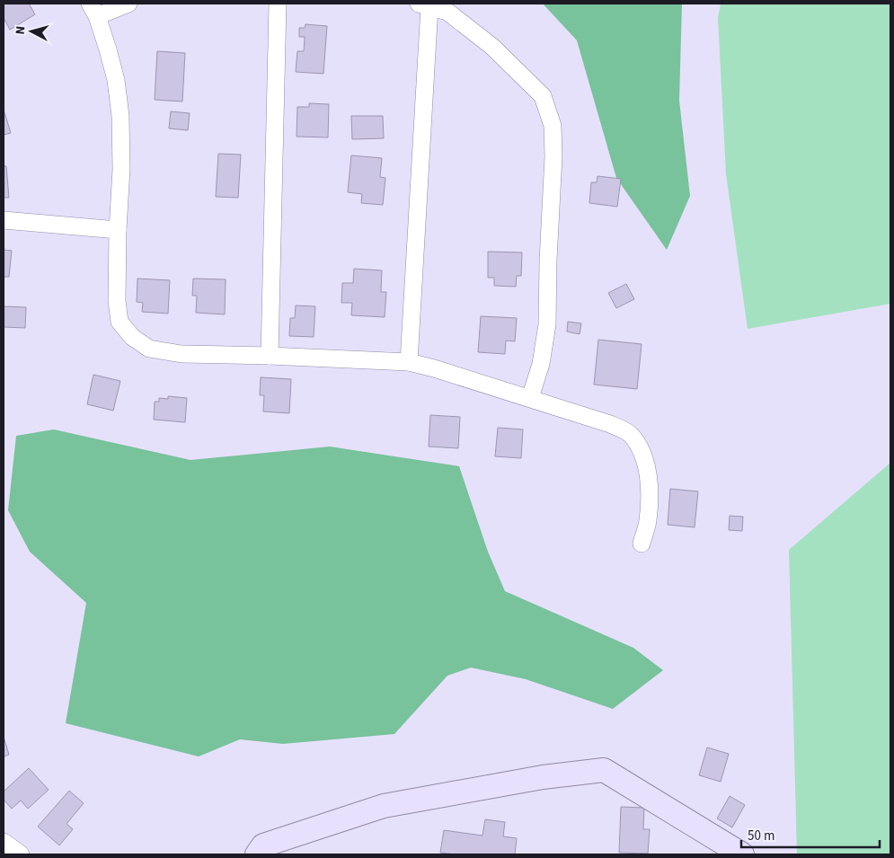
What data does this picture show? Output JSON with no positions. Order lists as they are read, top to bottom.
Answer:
{
  "scale_bar": "50 m",
  "north": "left"
}
